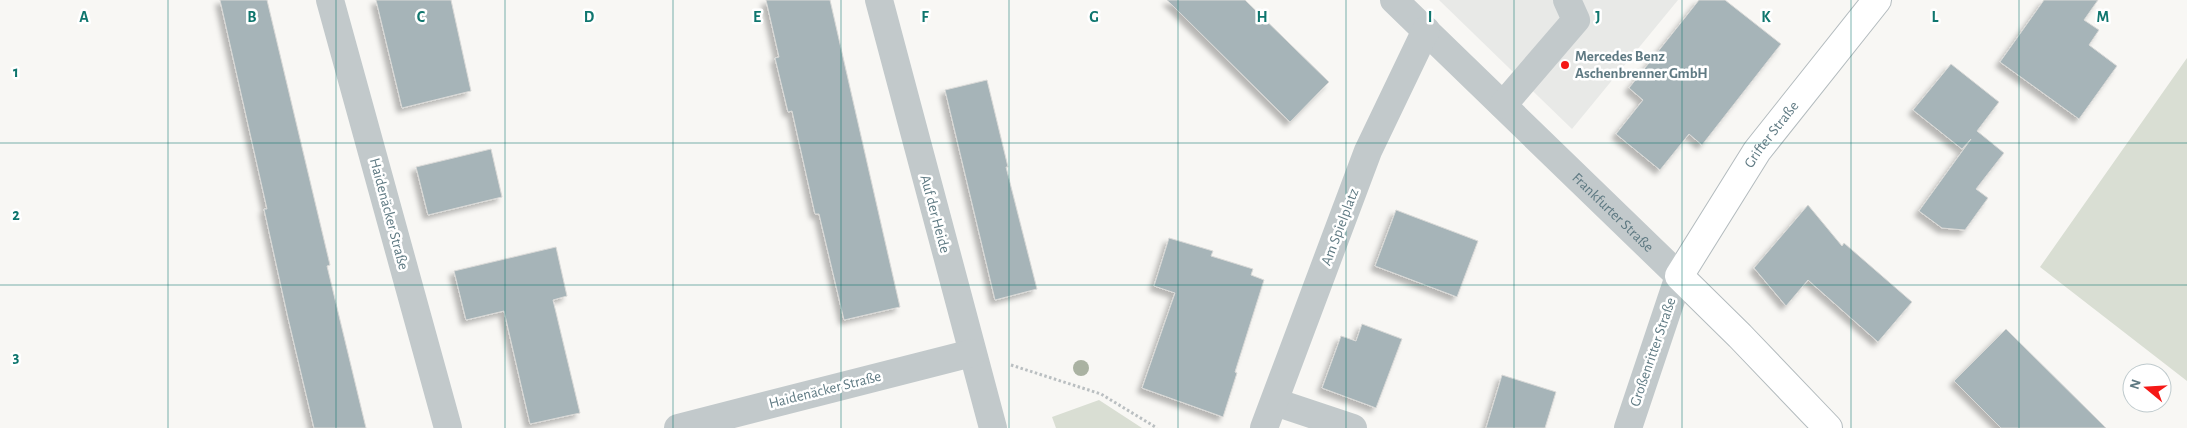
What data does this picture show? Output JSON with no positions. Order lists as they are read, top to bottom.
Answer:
{
  "streets": {
    "main road": ["Grifter Straße", "Frankfurter Straße"],
    "street": [
      "Haidenäcker Straße",
      "Auf der Heide",
      "Am Spielplatz",
      "Großenritter Straße"
    ]
  },
  "crossings": [
    ["Grifter Straße", "Frankfurter Straße"],
    ["Grifter Straße", "Großenritter Straße"],
    ["Frankfurter Straße", "Am Spielplatz"],
    ["Frankfurter Straße", "Großenritter Straße"],
    ["Haidenäcker Straße", "Auf der Heide"]
  ],
  "places": ["Mercedes Benz Aschenbrenner GmbH"],
  "north": "left",
  "grid": {
    "columns": [
      "A",
      "B",
      "C",
      "D",
      "E",
      "F",
      "G",
      "H",
      "I",
      "J",
      "K",
      "L",
      "M"
    ],
    "rows": ["1", "2", "3"]
  }
}
